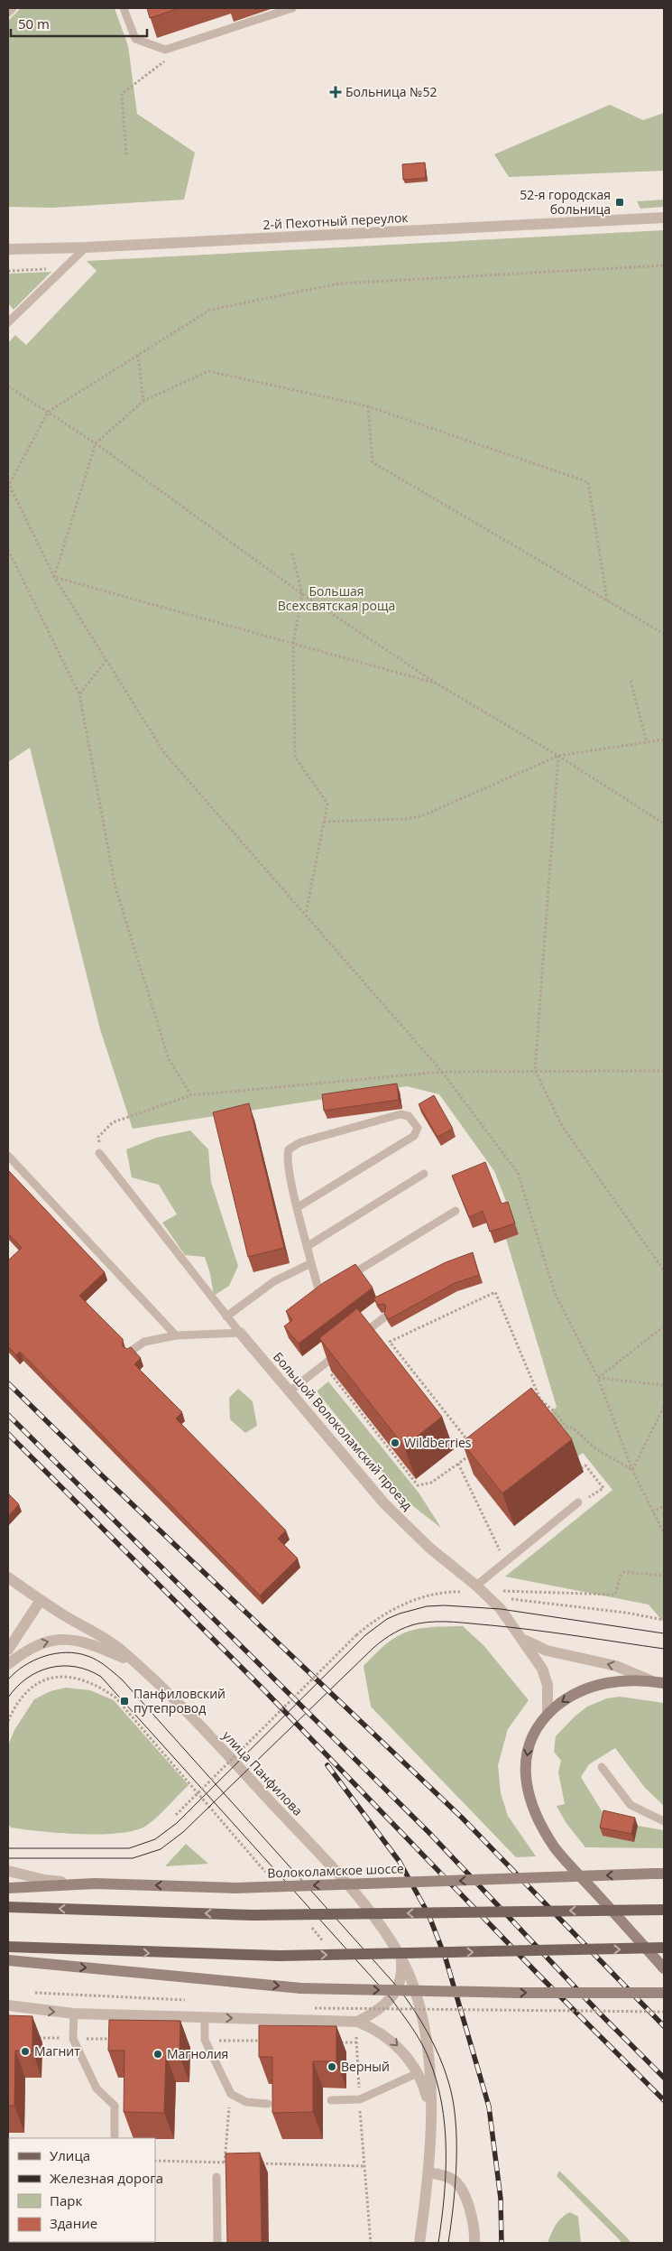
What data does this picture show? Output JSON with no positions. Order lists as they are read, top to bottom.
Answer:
{
  "streets": {
    "main road": ["Волоколамское шоссе"],
    "street": ["2-й Пехотный переулок", "Большой Волоколамский проезд", "улица Панфилова"]
  },
  "parks": ["Большая Всехсвятская роща"],
  "places": {
    "health": ["Больница №52"],
    "transit": ["52-я городская больница", "Панфиловский путепровод"],
    "other": [
      "Wildberries",
      "Магнит",
      "Магнолия",
      "Верный"
    ]
  },
  "legend": [
    "Улица",
    "Железная дорога",
    "Парк",
    "Здание"
  ],
  "scale_bar": "50 m"
}
